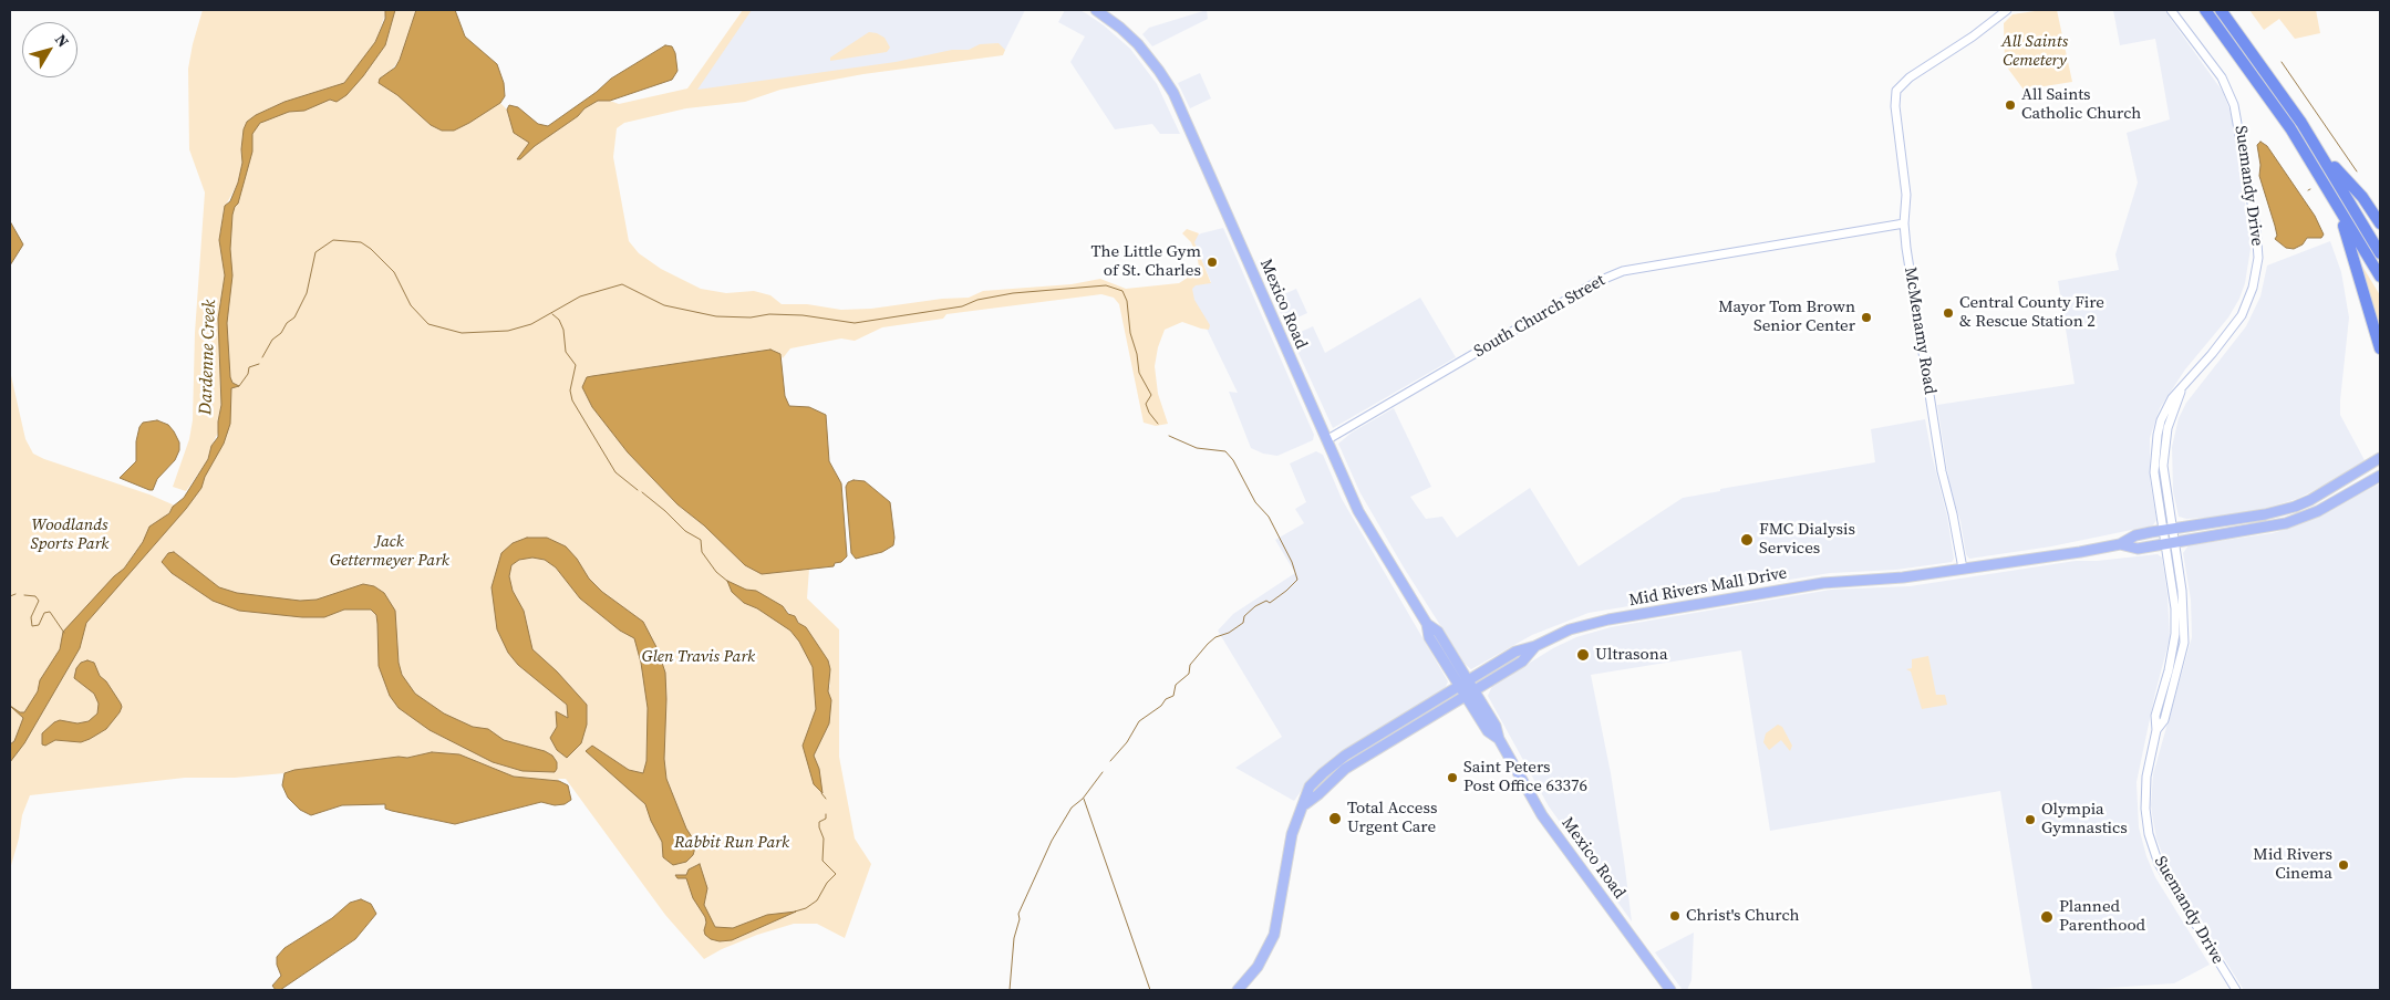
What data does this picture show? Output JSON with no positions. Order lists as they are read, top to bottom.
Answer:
{
  "streets": {
    "main road": ["Mexico Road", "Mid Rivers Mall Drive"],
    "street": ["Suemandy Drive", "South Church Street", "McMenamy Road"]
  },
  "crossings": [
    ["Suemandy Drive", "Mid Rivers Mall Drive"],
    ["Mexico Road", "South Church Street"],
    ["Mexico Road", "Mid Rivers Mall Drive"],
    ["South Church Street", "McMenamy Road"],
    ["McMenamy Road", "Mid Rivers Mall Drive"]
  ],
  "water": ["Dardenne Creek"],
  "parks": [
    "All Saints Cemetery",
    "Woodlands Sports Park",
    "Jack Gettermeyer Park",
    "Glen Travis Park",
    "Rabbit Run Park"
  ],
  "places": [
    "All Saints Catholic Church",
    "The Little Gym of St. Charles",
    "Central County Fire & Rescue Station 2",
    "Mayor Tom Brown Senior Center",
    "FMC Dialysis Services",
    "Ultrasona",
    "Saint Peters Post Office 63376",
    "Total Access Urgent Care",
    "Olympia Gymnastics",
    "Mid Rivers Cinema",
    "Christ's Church",
    "Planned Parenthood"
  ],
  "north": "top right"
}
